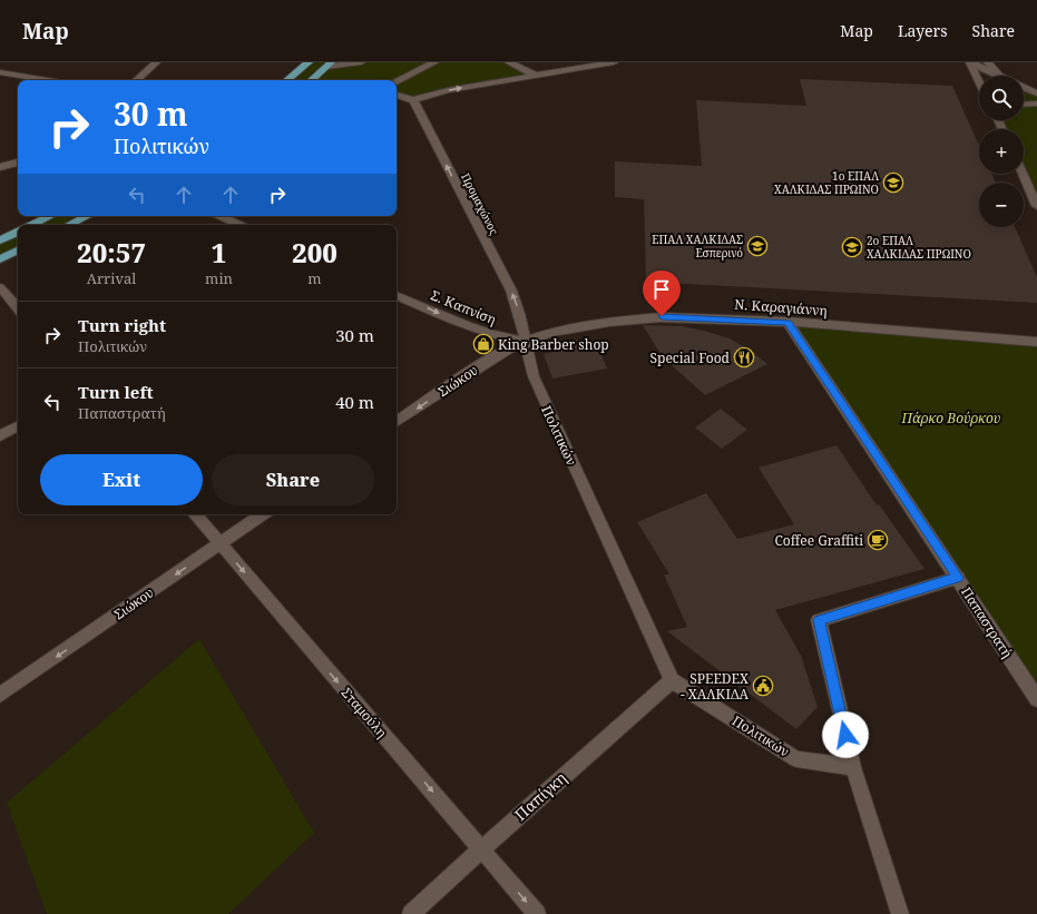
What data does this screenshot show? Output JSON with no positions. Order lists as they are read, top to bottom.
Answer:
{
  "streets": {
    "street": [
      "Προμαχώνος",
      "Σ. Καπνίση",
      "Ν. Καραγιάννη",
      "Σιώκου",
      "Πολιτικών",
      "Παπαστρατή",
      "Σταμούλη",
      "Παπίγκη"
    ]
  },
  "crossings": [
    ["Προμαχώνος", "Σ. Καπνίση"],
    ["Προμαχώνος", "Ν. Καραγιάννη"],
    ["Προμαχώνος", "Σιώκου"],
    ["Προμαχώνος", "Πολιτικών"],
    ["Σ. Καπνίση", "Ν. Καραγιάννη"],
    ["Σ. Καπνίση", "Σιώκου"],
    ["Σ. Καπνίση", "Πολιτικών"],
    ["Ν. Καραγιάννη", "Σιώκου"],
    ["Ν. Καραγιάννη", "Πολιτικών"],
    ["Ν. Καραγιάννη", "Παπαστρατή"],
    ["Σιώκου", "Πολιτικών"],
    ["Σιώκου", "Σταμούλη"],
    ["Πολιτικών", "Παπίγκη"],
    ["Σταμούλη", "Παπίγκη"]
  ],
  "one_way": [
    "Προμαχώνος",
    "Σ. Καπνίση",
    "Σιώκου",
    "Σταμούλη"
  ],
  "parks": ["Πάρκο Βούρκου"],
  "places": {
    "school or university": ["1ο ΕΠΑΛ ΧΑΛΚΙΔΑΣ ΠΡΩΙΝΟ", "ΕΠΑΛ ΧΑΛΚΙΔΑΣ Εσπερινό", "2ο ΕΠΑΛ ΧΑΛΚΙΔΑΣ ΠΡΩΙΝΟ"],
    "shop": ["King Barber shop"],
    "restaurant": ["Special Food"],
    "cafe": ["Coffee Graffiti"],
    "public building": ["SPEEDEX - ΧΑΛΚΙΔΑ"]
  },
  "page": {
    "header": "Map",
    "nav": ["Map", "Layers", "Share"],
    "map_buttons": ["+", "−"],
    "turn": ["30 m", "Πολιτικών"],
    "eta": [
      "20:57",
      "Arrival",
      "1",
      "min",
      "200",
      "m"
    ],
    "list": [
      {
        "name": "Turn right",
        "note": "Πολιτικών",
        "value": "30 m"
      },
      {
        "name": "Turn left",
        "note": "Παπαστρατή",
        "value": "40 m"
      }
    ],
    "buttons": ["Exit", "Share"]
  }
}
